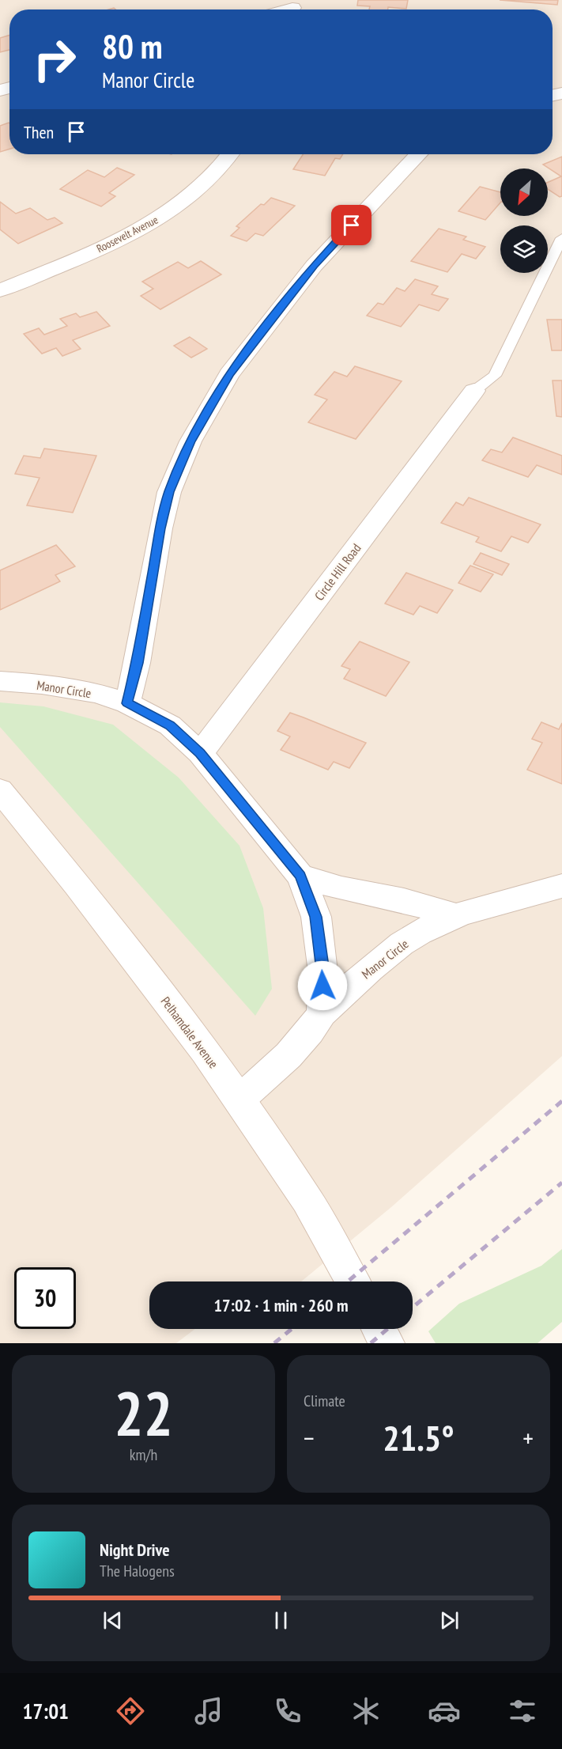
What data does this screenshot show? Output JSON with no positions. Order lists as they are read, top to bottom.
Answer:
{
  "streets": {
    "street": [
      "Roosevelt Avenue",
      "Circle Hill Road",
      "Manor Circle",
      "Pelhamdale Avenue"
    ]
  },
  "crossings": [
    ["Circle Hill Road", "Manor Circle"],
    ["Manor Circle", "Pelhamdale Avenue"]
  ],
  "north": "bottom left",
  "page": {
    "turn": ["80 m", "Manor Circle"],
    "then": "Then",
    "limit": "30",
    "trip": "17:02 · 1 min · 260 m",
    "tile": [
      ["22", "km/h"],
      "Climate"
    ],
    "heat": ["−", "21.5°", "+"],
    "song": ["Night Drive", "The Halogens"],
    "tabs": "17:01"
  }
}
